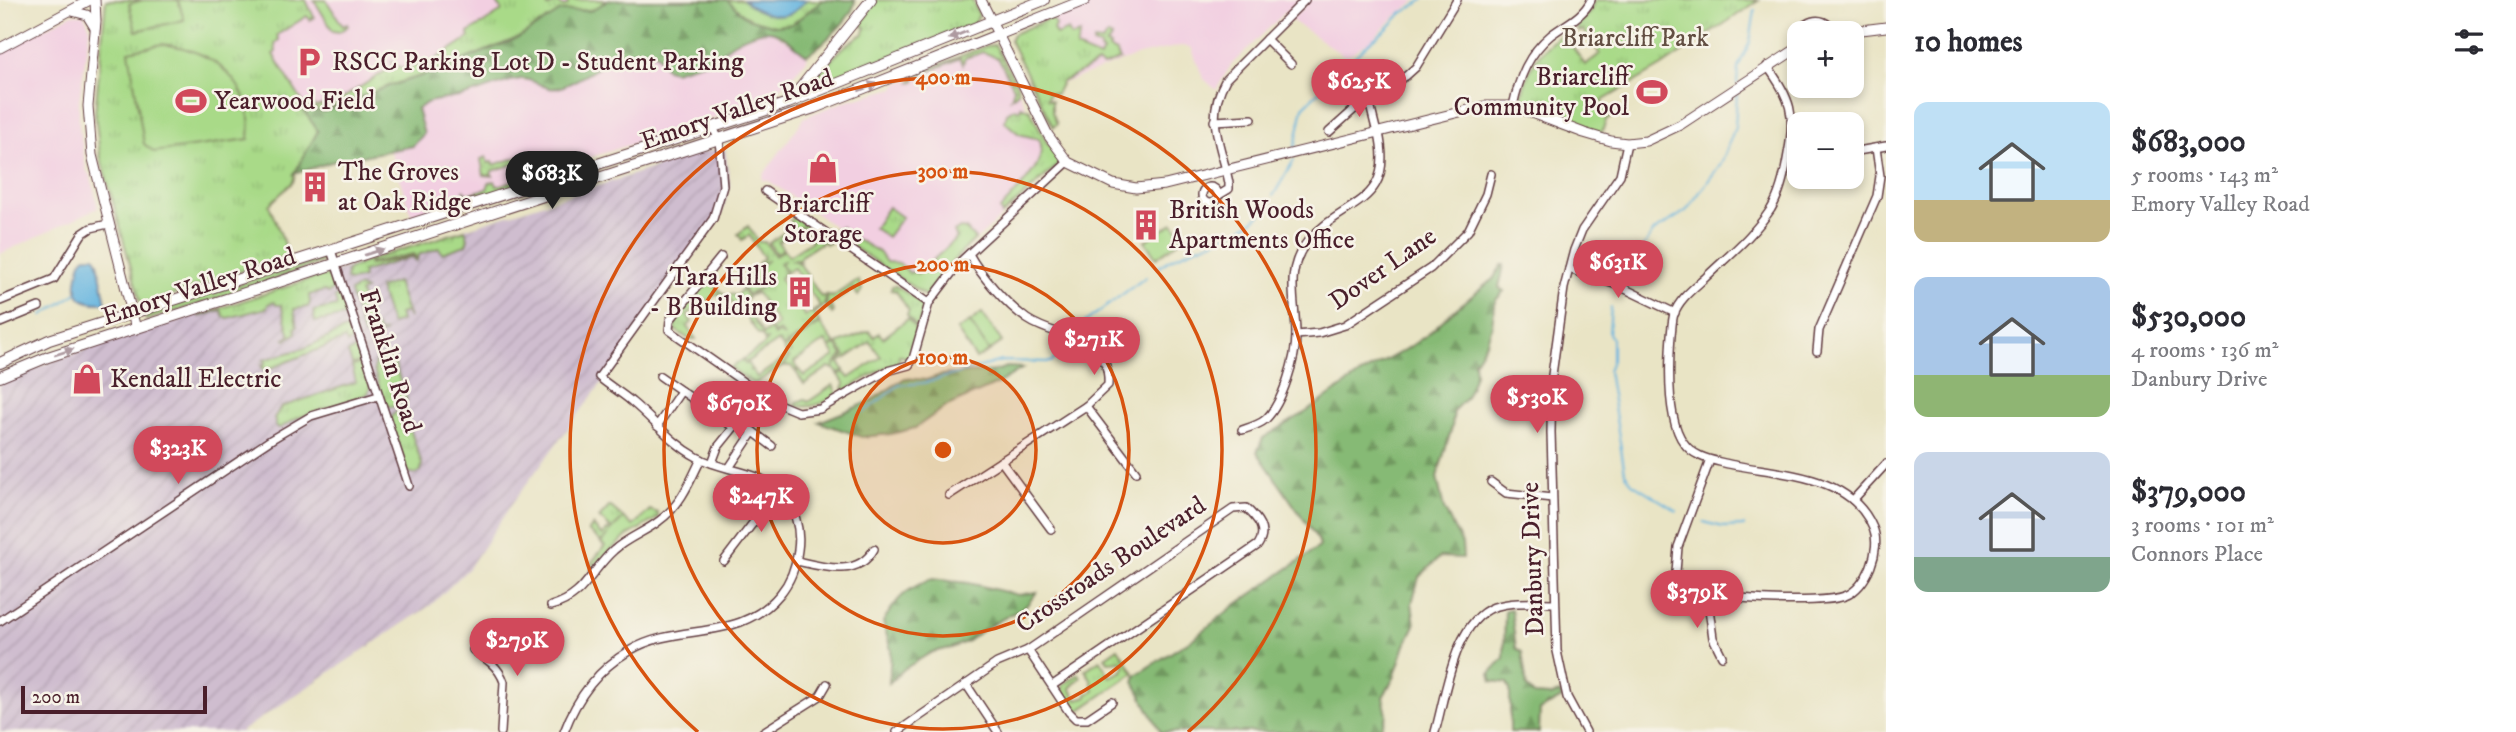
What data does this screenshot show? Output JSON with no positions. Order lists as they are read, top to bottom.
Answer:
{
  "streets": {
    "main road": ["Emory Valley Road"],
    "street": [
      "Dover Lane",
      "Franklin Road",
      "Danbury Drive",
      "Crossroads Boulevard"
    ]
  },
  "crossings": [
    ["Emory Valley Road", "Franklin Road"]
  ],
  "parks": ["Briarcliff Park"],
  "places": {
    "parking": ["RSCC Parking Lot D - Student Parking"],
    "sports": ["Briarcliff Community Pool", "Yearwood Field"],
    "shop": ["Briarcliff Storage", "Kendall Electric"],
    "building": ["The Groves at Oak Ridge", "British Woods Apartments Office", "Tara Hills - B Building"]
  },
  "scale_bar": "200 m",
  "page": {
    "heading": "10 homes",
    "map_buttons": ["+", "−"],
    "price": [
      "$625K",
      "$683K",
      "$631K",
      "$271K",
      "$530K",
      "$670K",
      "$323K",
      "$247K",
      "$379K",
      "$279K"
    ],
    "list": [
      {
        "name": "$683,000",
        "note": "5 rooms · 143 m² · Emory Valley Road"
      },
      {
        "name": "$530,000",
        "note": "4 rooms · 136 m² · Danbury Drive"
      },
      {
        "name": "$379,000",
        "note": "3 rooms · 101 m² · Connors Place"
      }
    ],
    "scale": "200 m"
  },
  "rings": [
    "400 m",
    "300 m",
    "200 m",
    "100 m"
  ]
}
